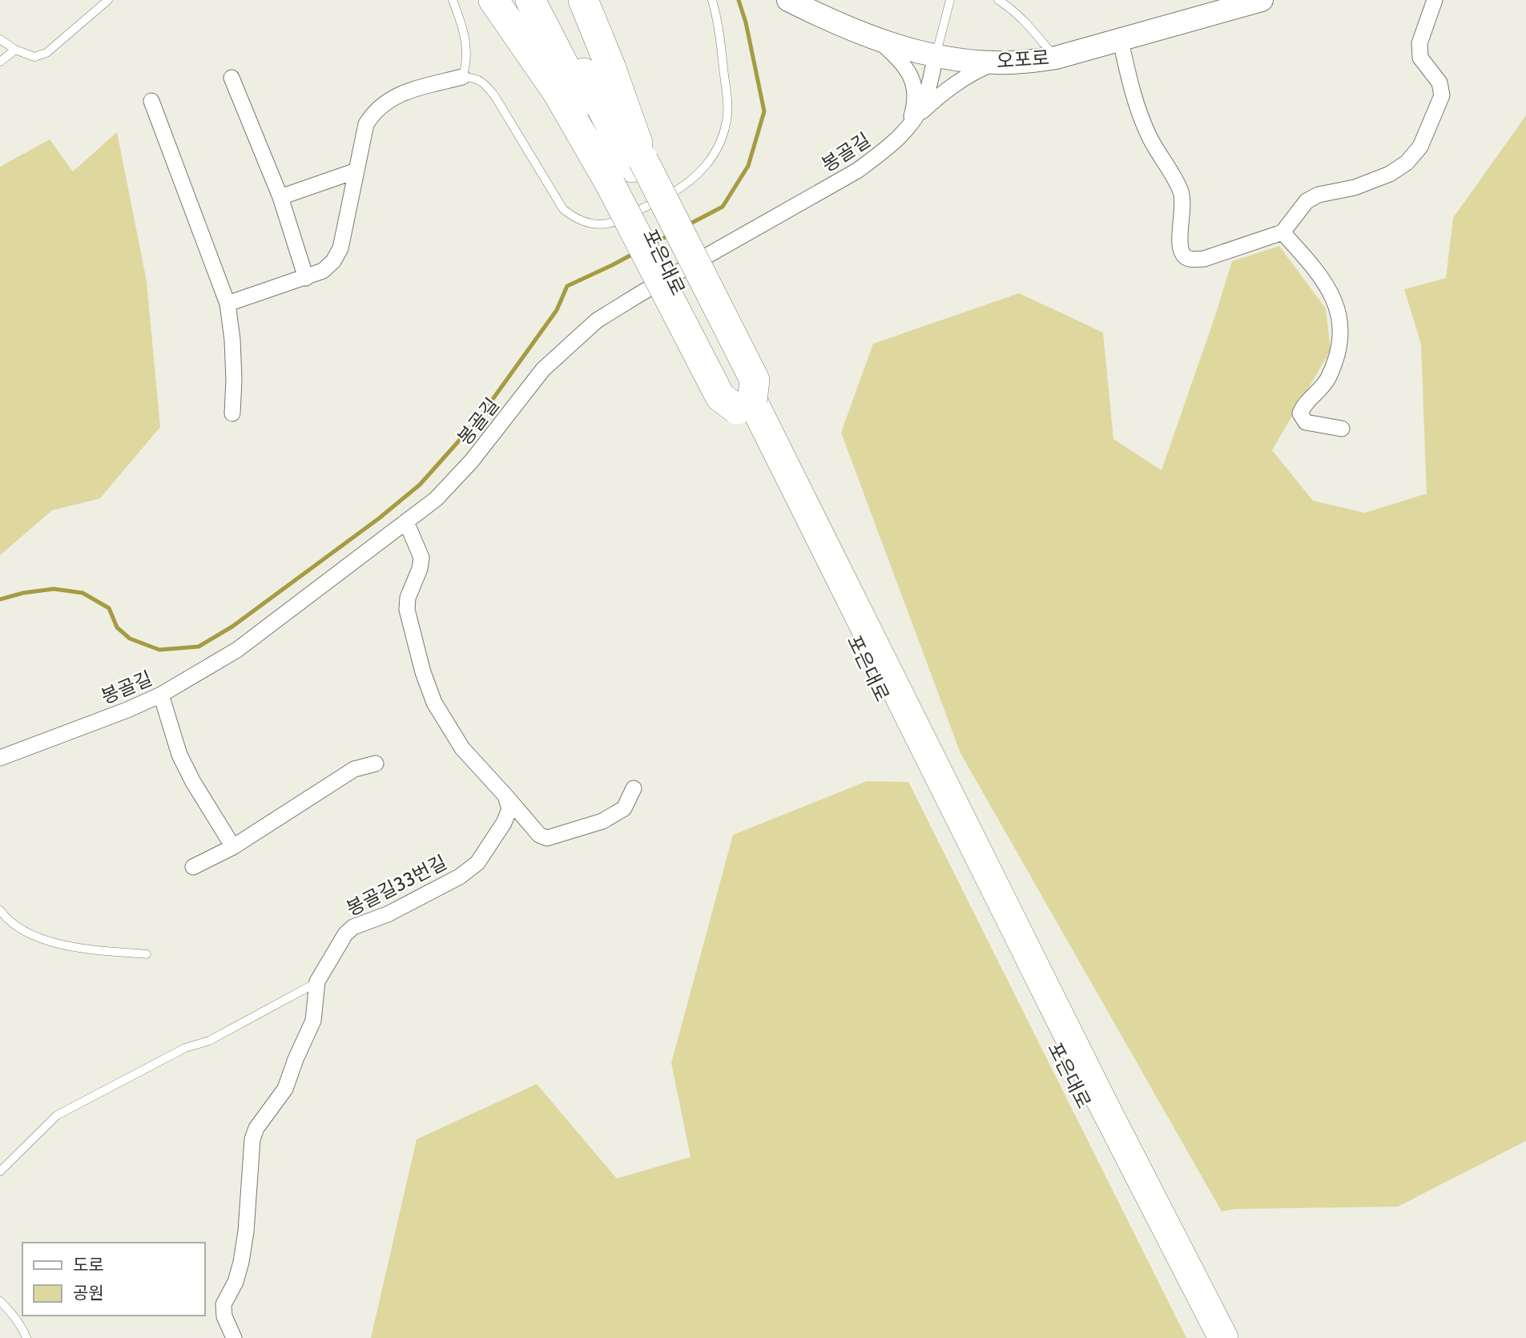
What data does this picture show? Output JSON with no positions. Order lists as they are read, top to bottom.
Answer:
{
  "streets": {
    "highway": ["포은대로"],
    "street": ["오포로", "봉골길", "봉골길33번길"]
  },
  "crossings": [
    ["오포로", "봉골길"]
  ],
  "legend": ["도로", "공원"]
}
